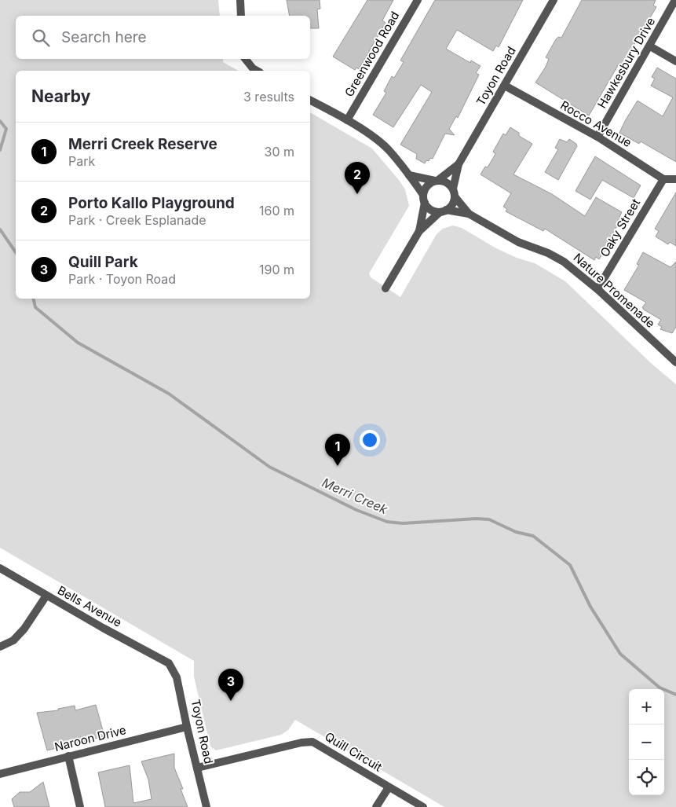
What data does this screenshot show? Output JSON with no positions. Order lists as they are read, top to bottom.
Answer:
{
  "streets": {
    "street": [
      "Greenwood Road",
      "Hawkesbury Drive",
      "Toyon Road",
      "Rocco Avenue",
      "Oaky Street",
      "Nature Promenade",
      "Bells Avenue",
      "Naroon Drive",
      "Quill Circuit"
    ]
  },
  "crossings": [
    ["Hawkesbury Drive", "Rocco Avenue"],
    ["Toyon Road", "Rocco Avenue"],
    ["Toyon Road", "Nature Promenade"],
    ["Toyon Road", "Bells Avenue"],
    ["Toyon Road", "Naroon Drive"],
    ["Toyon Road", "Quill Circuit"],
    ["Rocco Avenue", "Oaky Street"],
    ["Oaky Street", "Nature Promenade"]
  ],
  "water": ["Merri Creek"],
  "page": {
    "search": "Search here",
    "heading": ["Nearby", "3 results"],
    "list": [
      {
        "mark": "1",
        "name": "Merri Creek Reserve",
        "note": "Park",
        "value": "30 m"
      },
      {
        "mark": "2",
        "name": "Porto Kallo Playground",
        "note": "Park · Creek Esplanade",
        "value": "160 m"
      },
      {
        "mark": "3",
        "name": "Quill Park",
        "note": "Park · Toyon Road",
        "value": "190 m"
      }
    ],
    "pins": ["2", "1", "3"],
    "map_buttons": ["+", "−"]
  }
}
